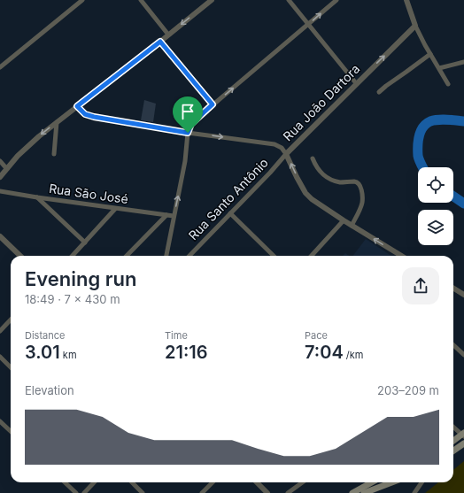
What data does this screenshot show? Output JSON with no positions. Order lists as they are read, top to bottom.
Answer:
{
  "streets": {
    "street": ["Rua João Dartora", "Rua São José", "Rua Santo Antônio"]
  },
  "crossings": [
    ["Rua João Dartora", "Rua Santo Antônio"]
  ],
  "page": {
    "heading": ["Evening run", "18:49 · 7 × 430 m"],
    "stats": [
      ["Distance", "3.01 km"],
      ["Time", "21:16"],
      ["Pace", "7:04 /km"]
    ],
    "chart": ["Elevation", "203–209 m"]
  }
}
